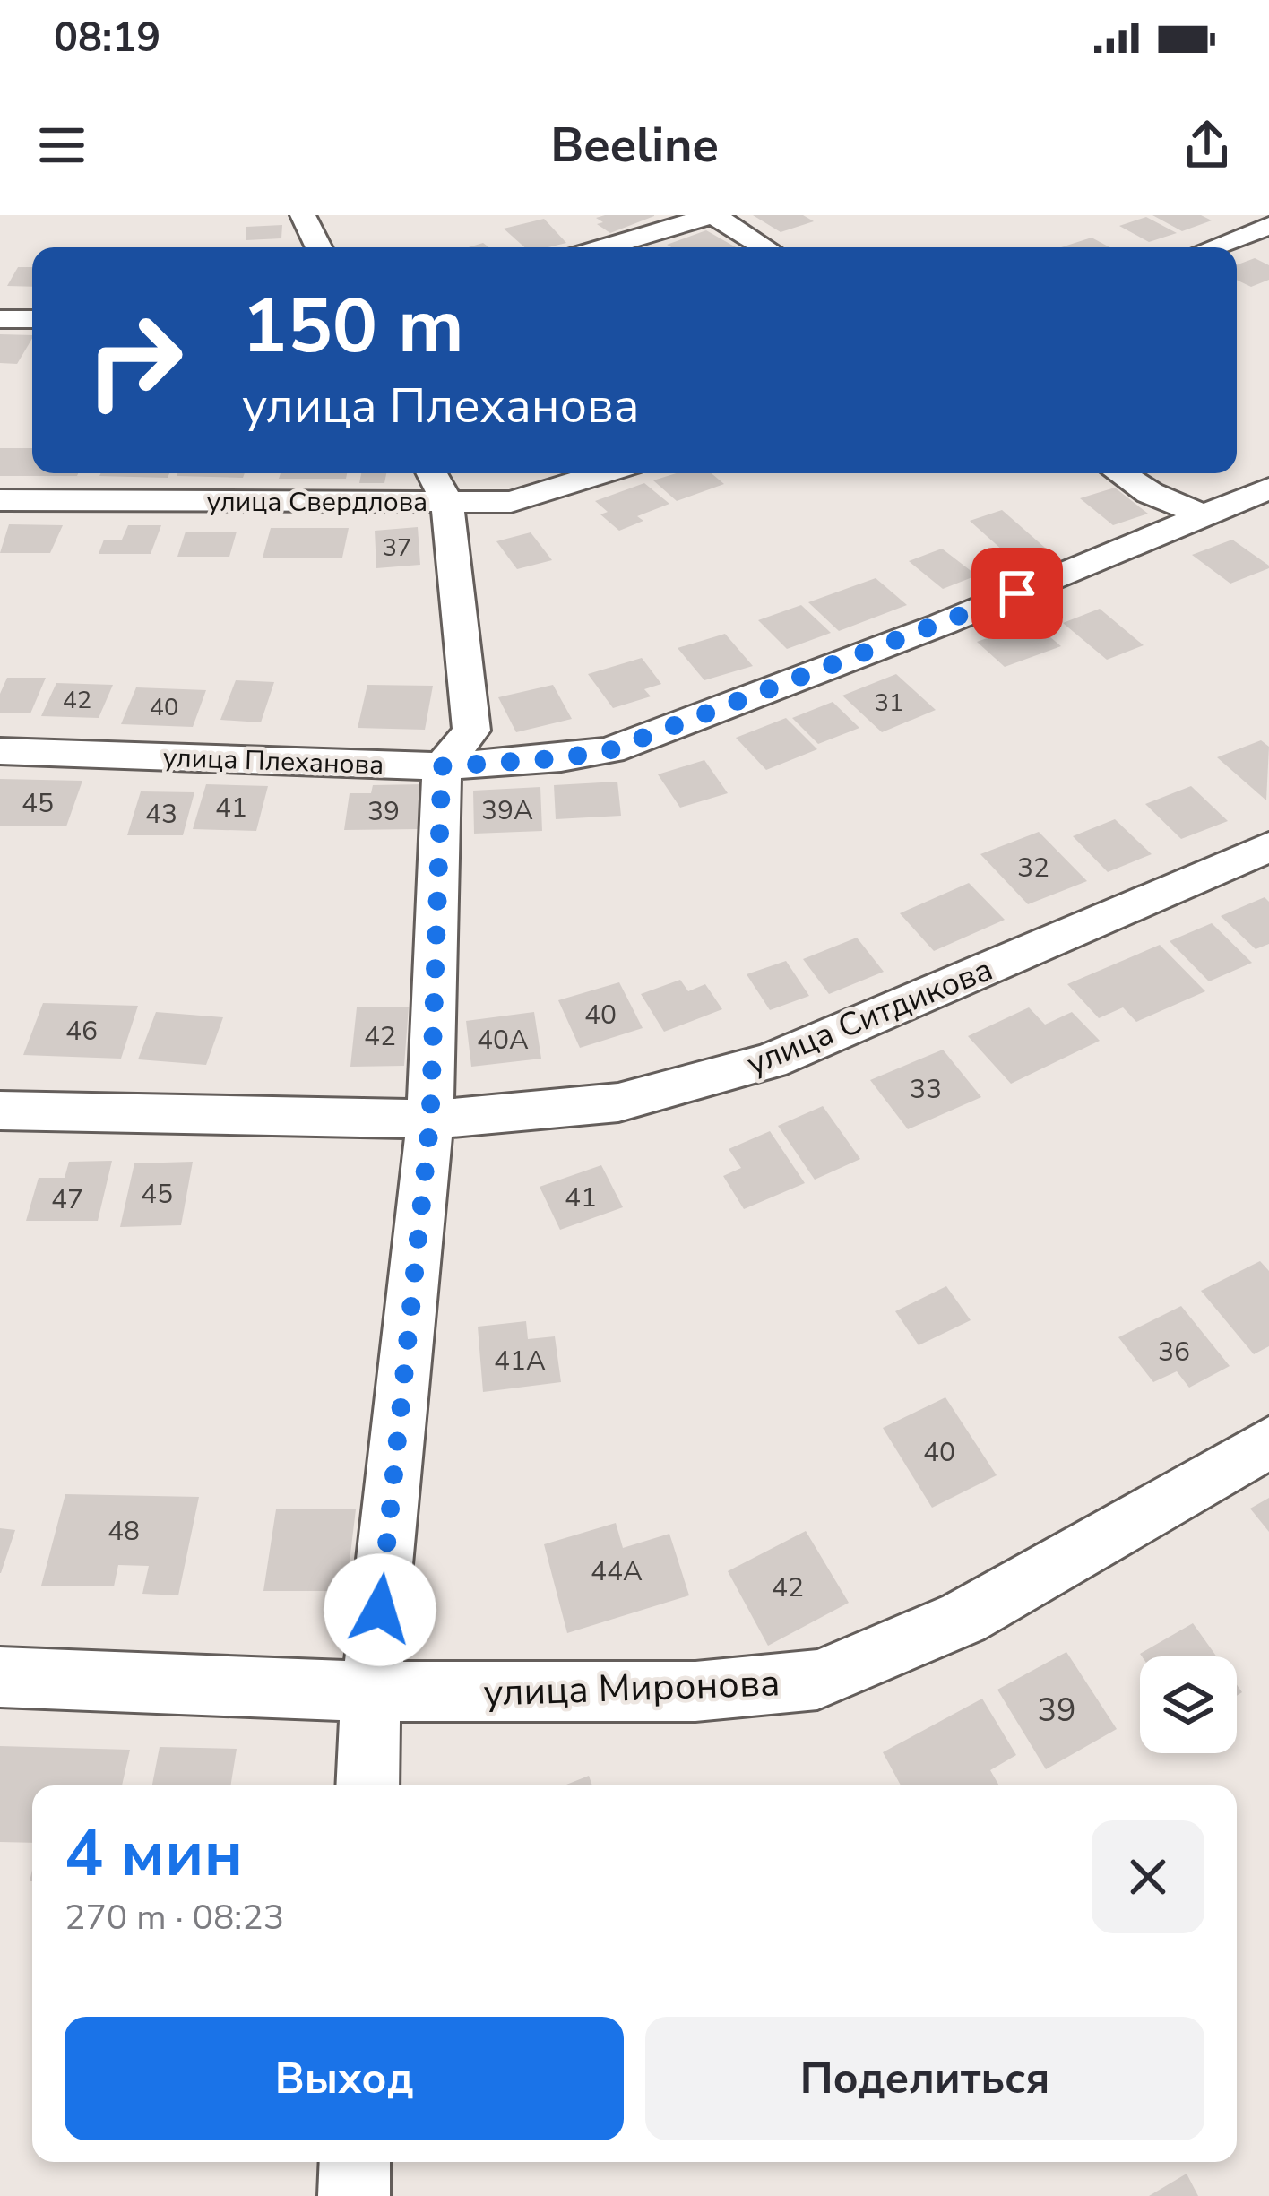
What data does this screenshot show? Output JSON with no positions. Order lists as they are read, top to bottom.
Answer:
{
  "streets": {
    "street": [
      "улица Свердлова",
      "улица Плеханова",
      "улица Ситдикова",
      "улица Миронова"
    ]
  },
  "house_numbers": [
    "37",
    "42",
    "31",
    "40",
    "45",
    "41",
    "39А",
    "39",
    "43",
    "32",
    "40",
    "46",
    "42",
    "40А",
    "33",
    "45",
    "41",
    "47",
    "36",
    "41А",
    "40",
    "48",
    "44А",
    "42",
    "39"
  ],
  "page": {
    "status": "08:19",
    "header": "Beeline",
    "turn": ["150 m", "улица Плеханова"],
    "heading": ["4 мин", "270 m · 08:23"],
    "buttons": ["Выход", "Поделиться"]
  }
}
